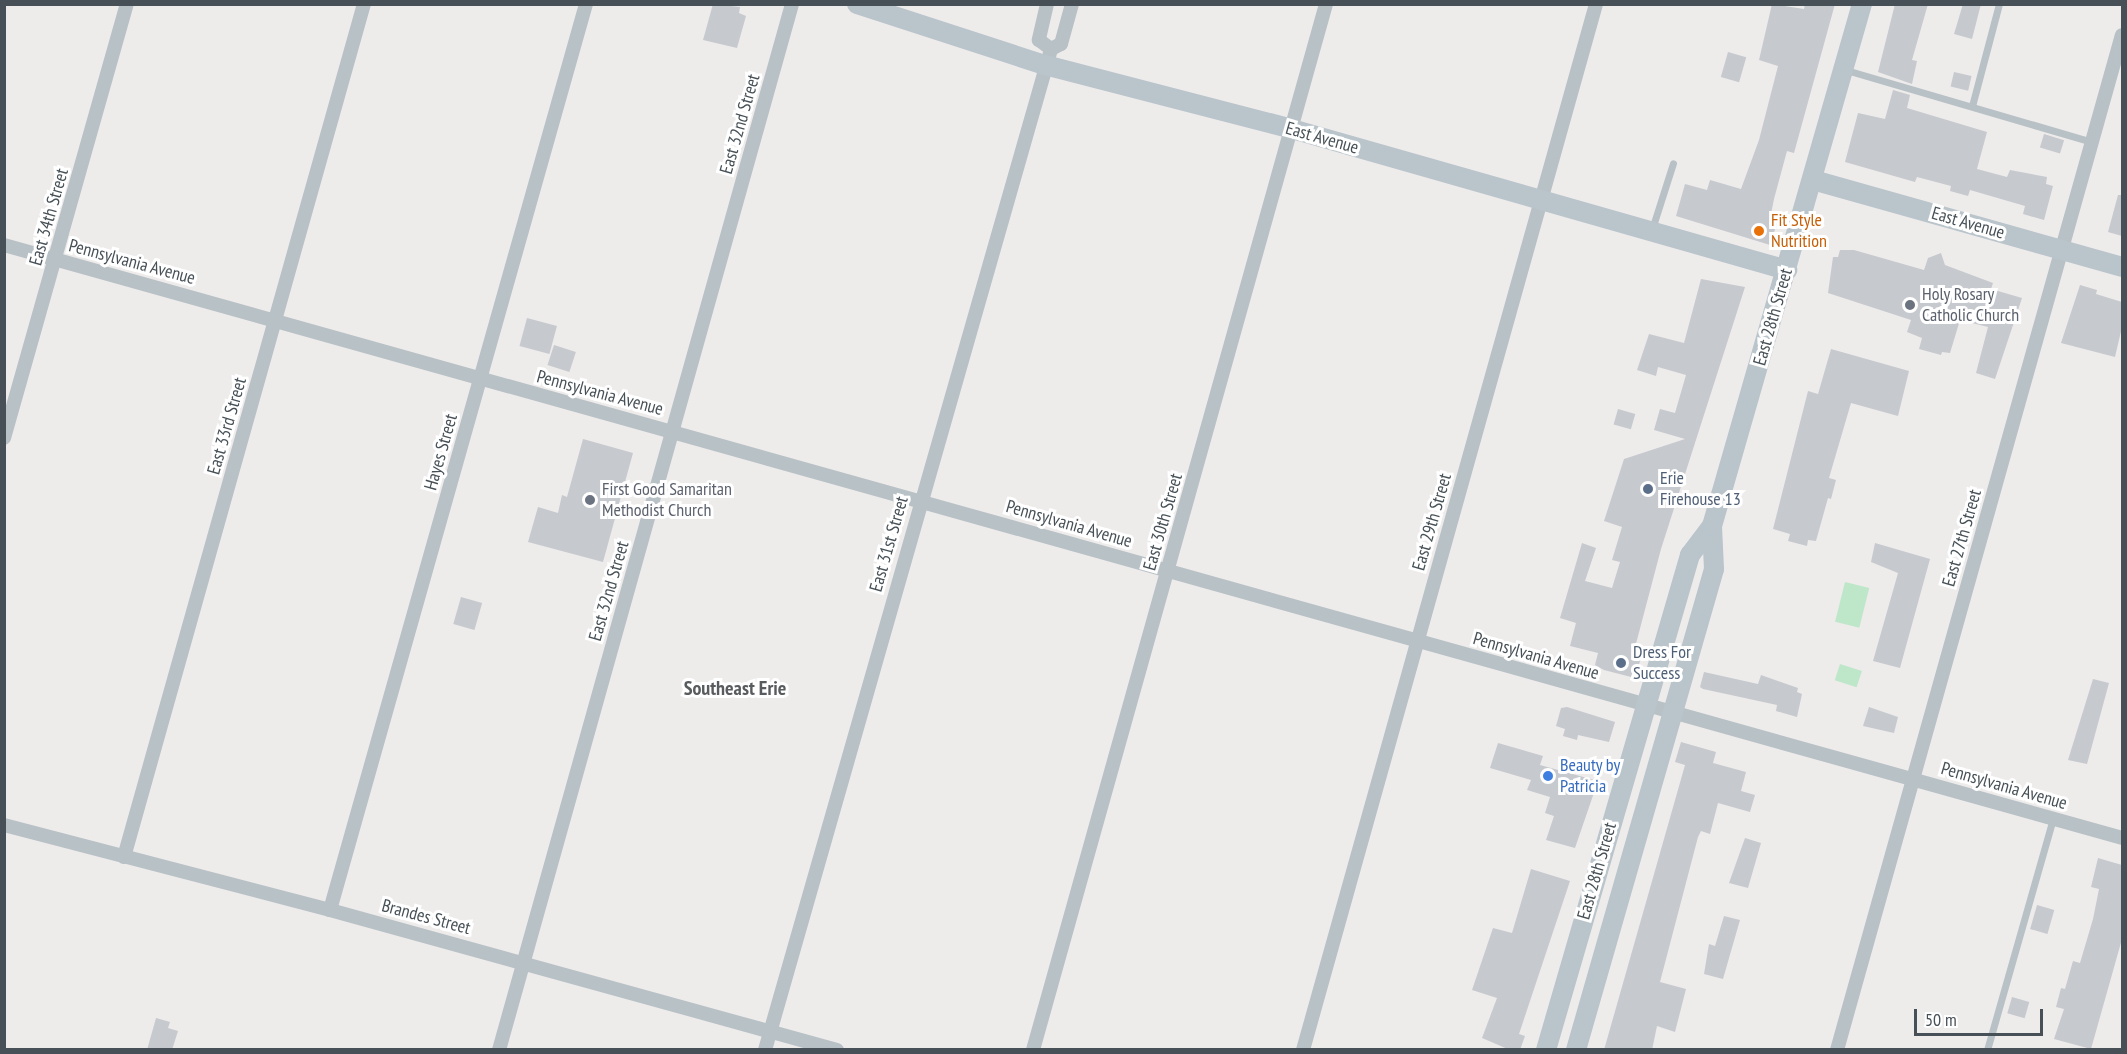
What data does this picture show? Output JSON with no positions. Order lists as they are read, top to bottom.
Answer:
{
  "streets": {
    "street": [
      "East 32nd Street",
      "East Avenue",
      "East 34th Street",
      "Pennsylvania Avenue",
      "East 28th Street",
      "East 33rd Street",
      "Hayes Street",
      "East 30th Street",
      "East 29th Street",
      "East 27th Street",
      "East 31st Street",
      "Brandes Street"
    ]
  },
  "crossings": [
    ["East 32nd Street", "Pennsylvania Avenue"],
    ["East 32nd Street", "Brandes Street"],
    ["East Avenue", "East 28th Street"],
    ["East Avenue", "East 30th Street"],
    ["East Avenue", "East 29th Street"],
    ["East Avenue", "East 27th Street"],
    ["East Avenue", "East 31st Street"],
    ["East 34th Street", "Pennsylvania Avenue"],
    ["Pennsylvania Avenue", "East 28th Street"],
    ["Pennsylvania Avenue", "East 33rd Street"],
    ["Pennsylvania Avenue", "Hayes Street"],
    ["Pennsylvania Avenue", "East 30th Street"],
    ["Pennsylvania Avenue", "East 29th Street"],
    ["Pennsylvania Avenue", "East 27th Street"],
    ["Pennsylvania Avenue", "East 31st Street"],
    ["East 33rd Street", "Brandes Street"],
    ["Hayes Street", "Brandes Street"],
    ["East 31st Street", "Brandes Street"]
  ],
  "districts": ["Southeast Erie"],
  "places": [
    "Fit Style Nutrition",
    "Holy Rosary Catholic Church",
    "Erie Firehouse 13",
    "First Good Samaritan Methodist Church",
    "Dress For Success",
    "Beauty by Patricia"
  ],
  "scale_bar": "50 m"
}
